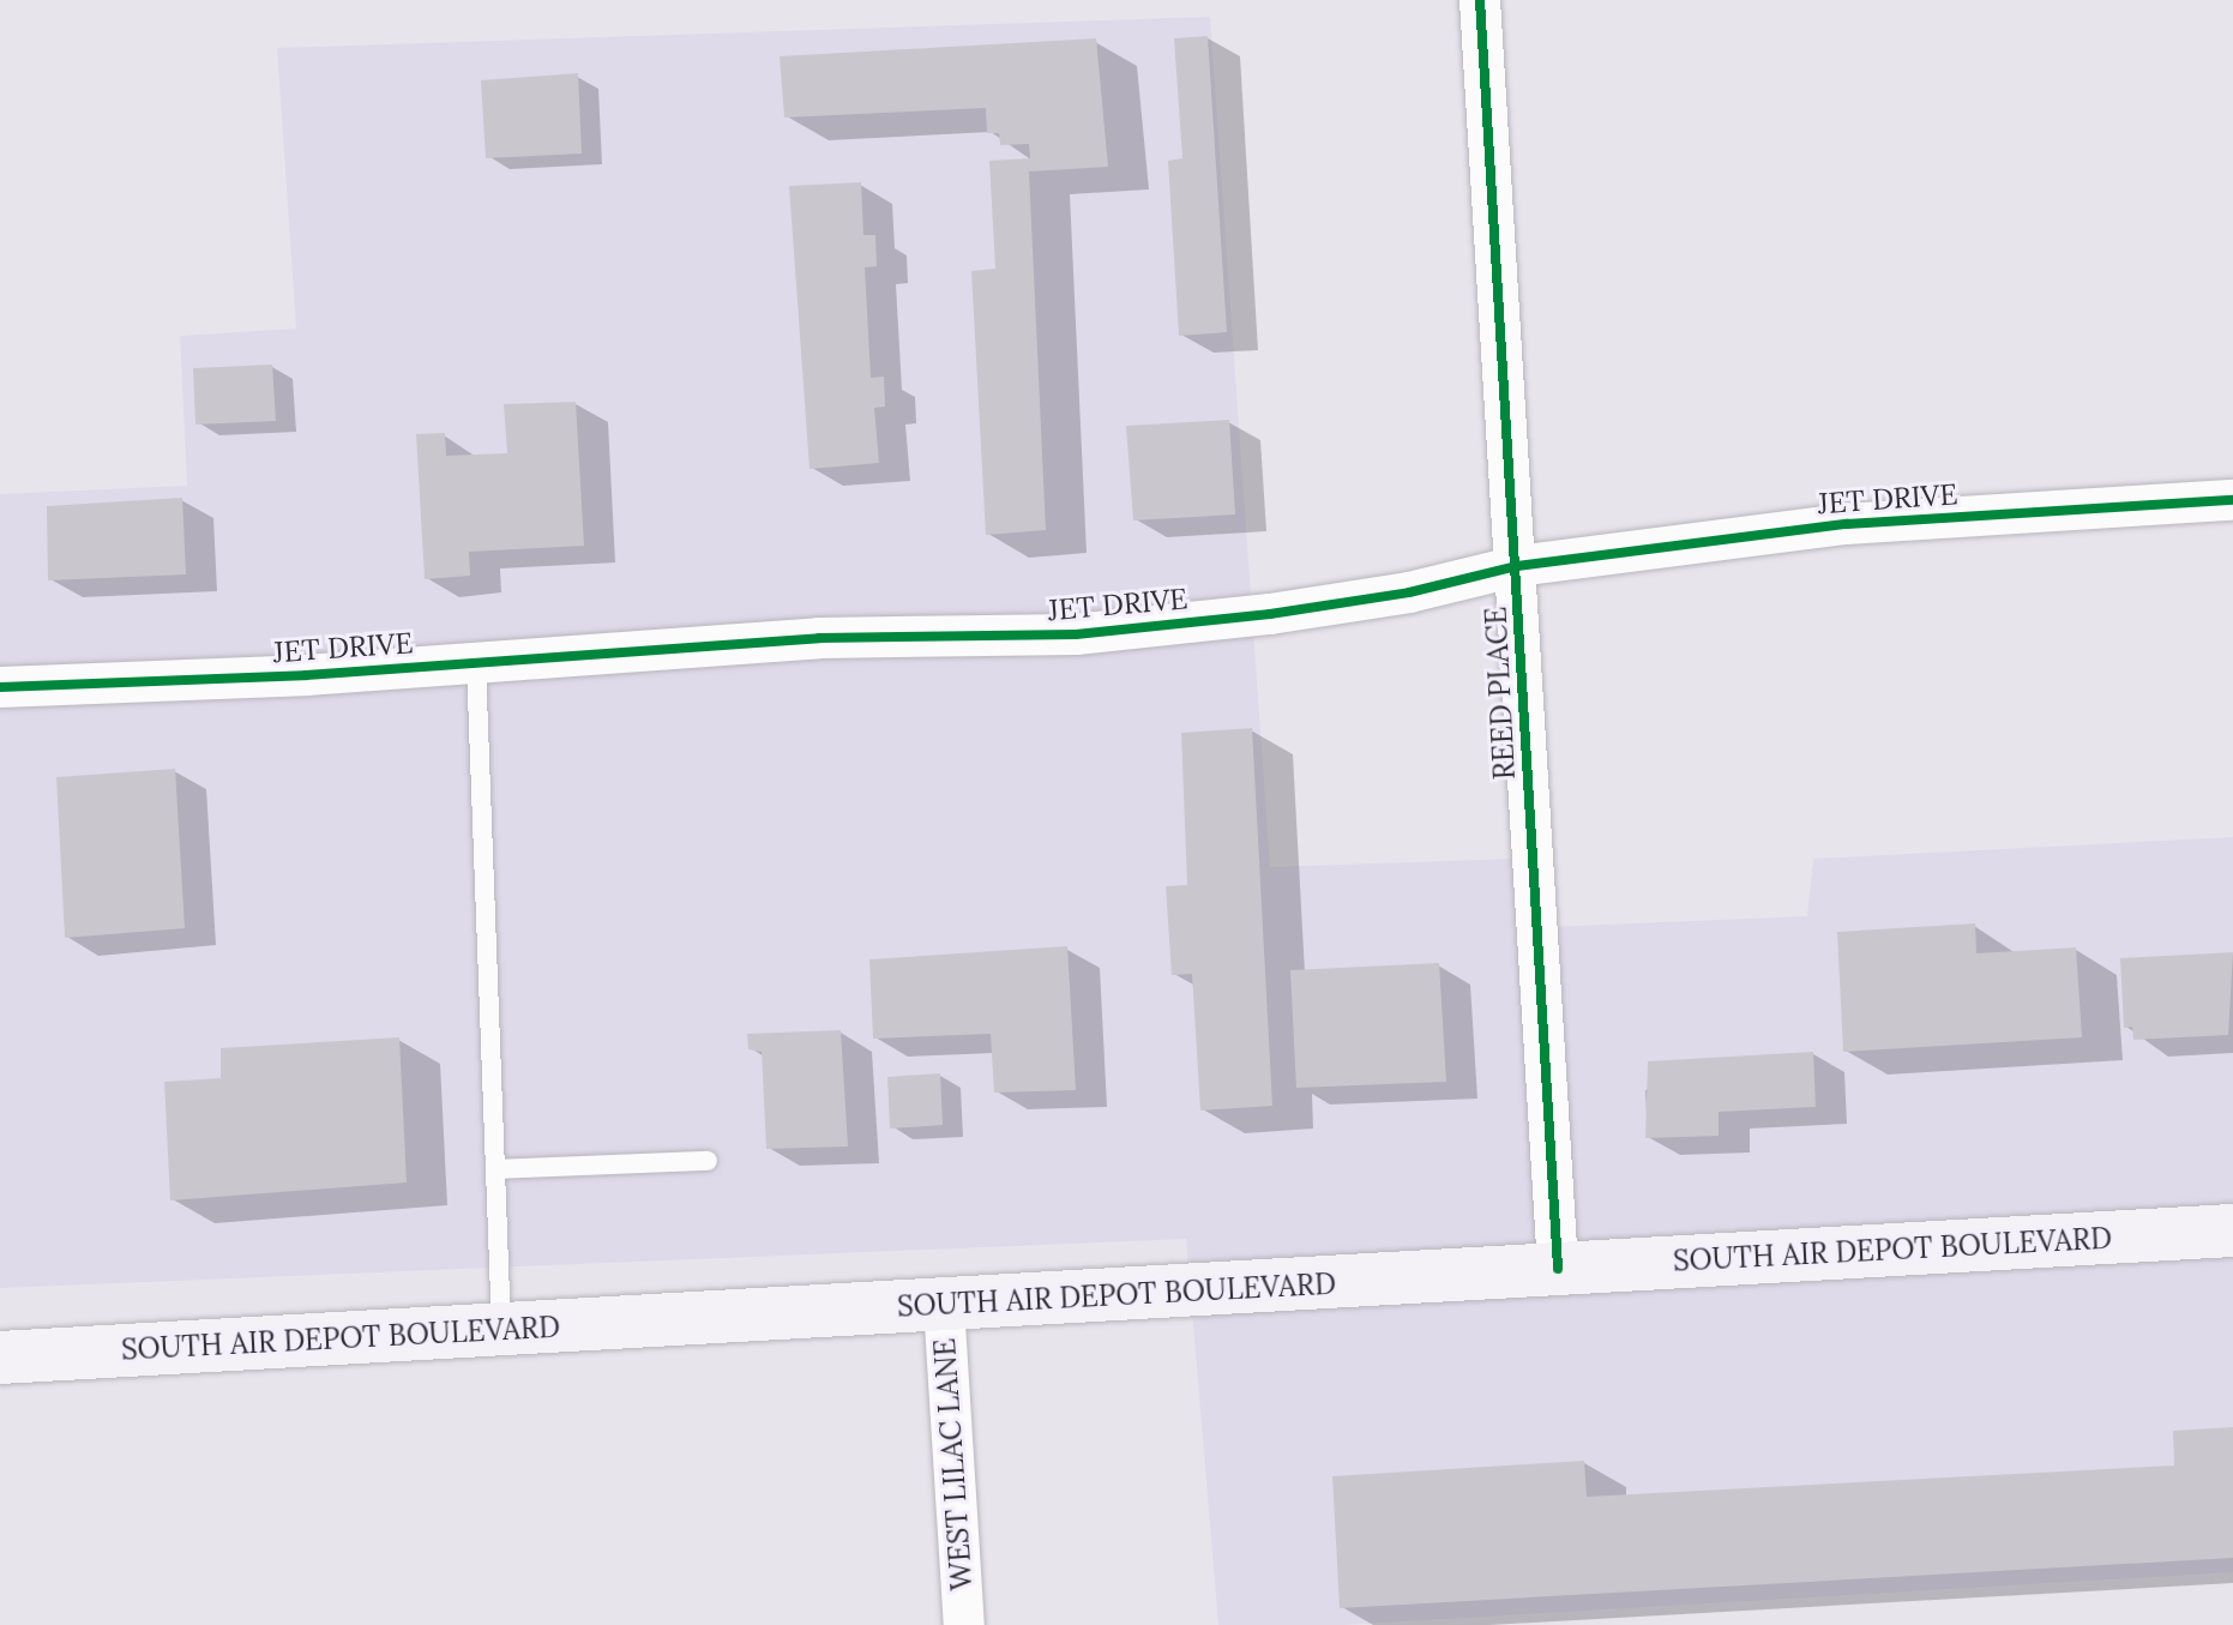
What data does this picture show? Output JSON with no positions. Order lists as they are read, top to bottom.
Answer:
{
  "streets": {
    "main road": ["SOUTH AIR DEPOT BOULEVARD"],
    "street": ["JET DRIVE", "REED PLACE", "WEST LILAC LANE"]
  },
  "crossings": [
    ["JET DRIVE", "REED PLACE"],
    ["REED PLACE", "SOUTH AIR DEPOT BOULEVARD"],
    ["SOUTH AIR DEPOT BOULEVARD", "WEST LILAC LANE"]
  ]
}
